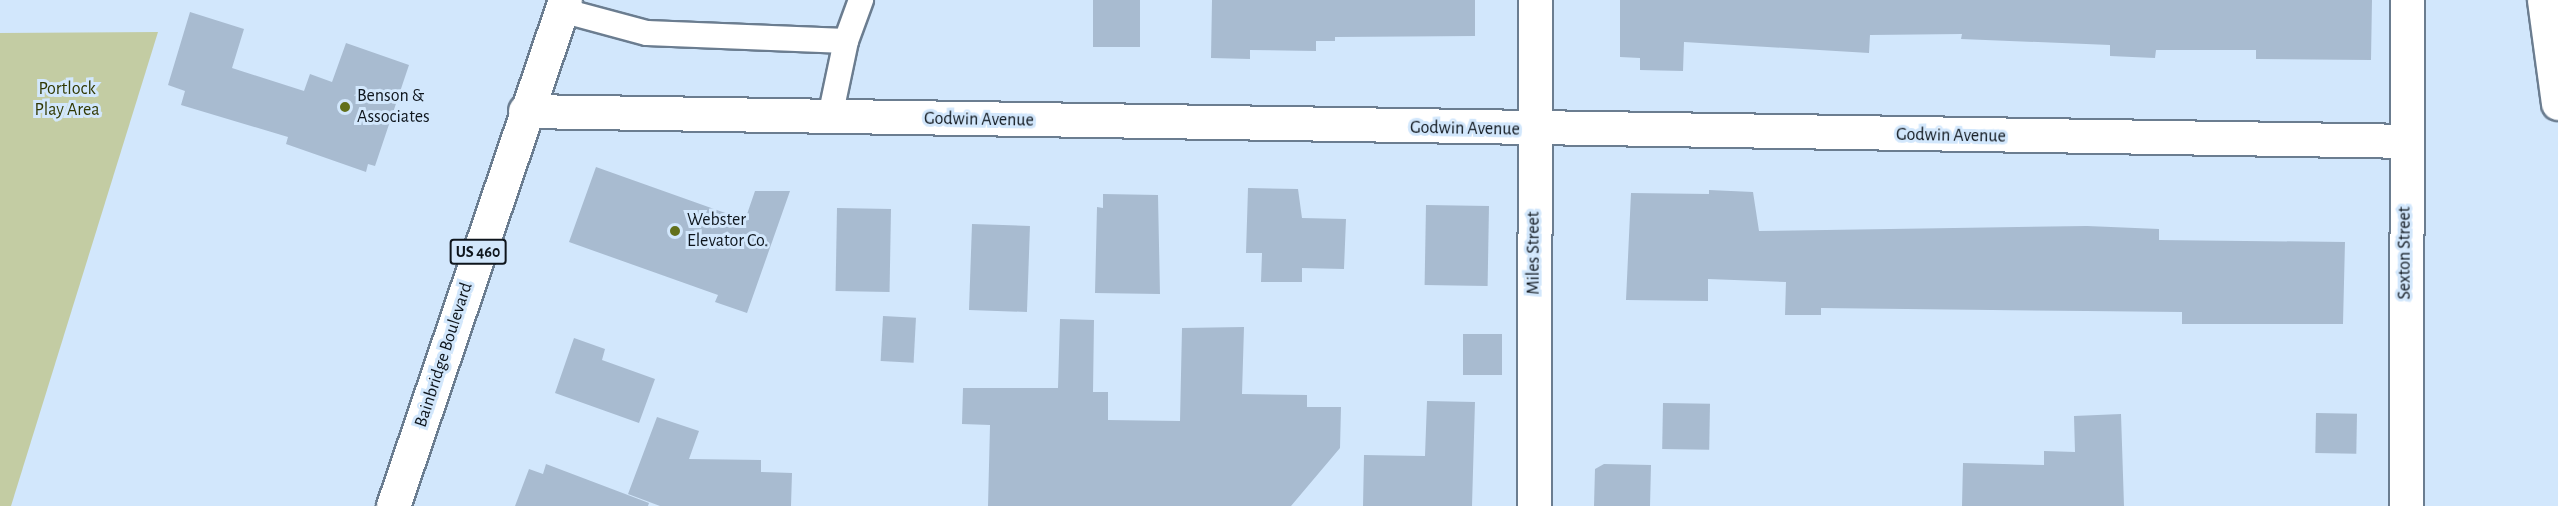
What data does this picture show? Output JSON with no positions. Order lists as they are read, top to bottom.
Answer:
{
  "streets": {
    "main road": [
      "Godwin Avenue",
      "US 460",
      "Miles Street",
      "Sexton Street",
      "Bainbridge Boulevard"
    ]
  },
  "crossings": [
    ["Godwin Avenue", "Miles Street"],
    ["Godwin Avenue", "Sexton Street"],
    ["Godwin Avenue", "Bainbridge Boulevard"]
  ],
  "parks": ["Portlock Play Area"],
  "places": ["Benson & Associates", "Webster Elevator Co."]
}
